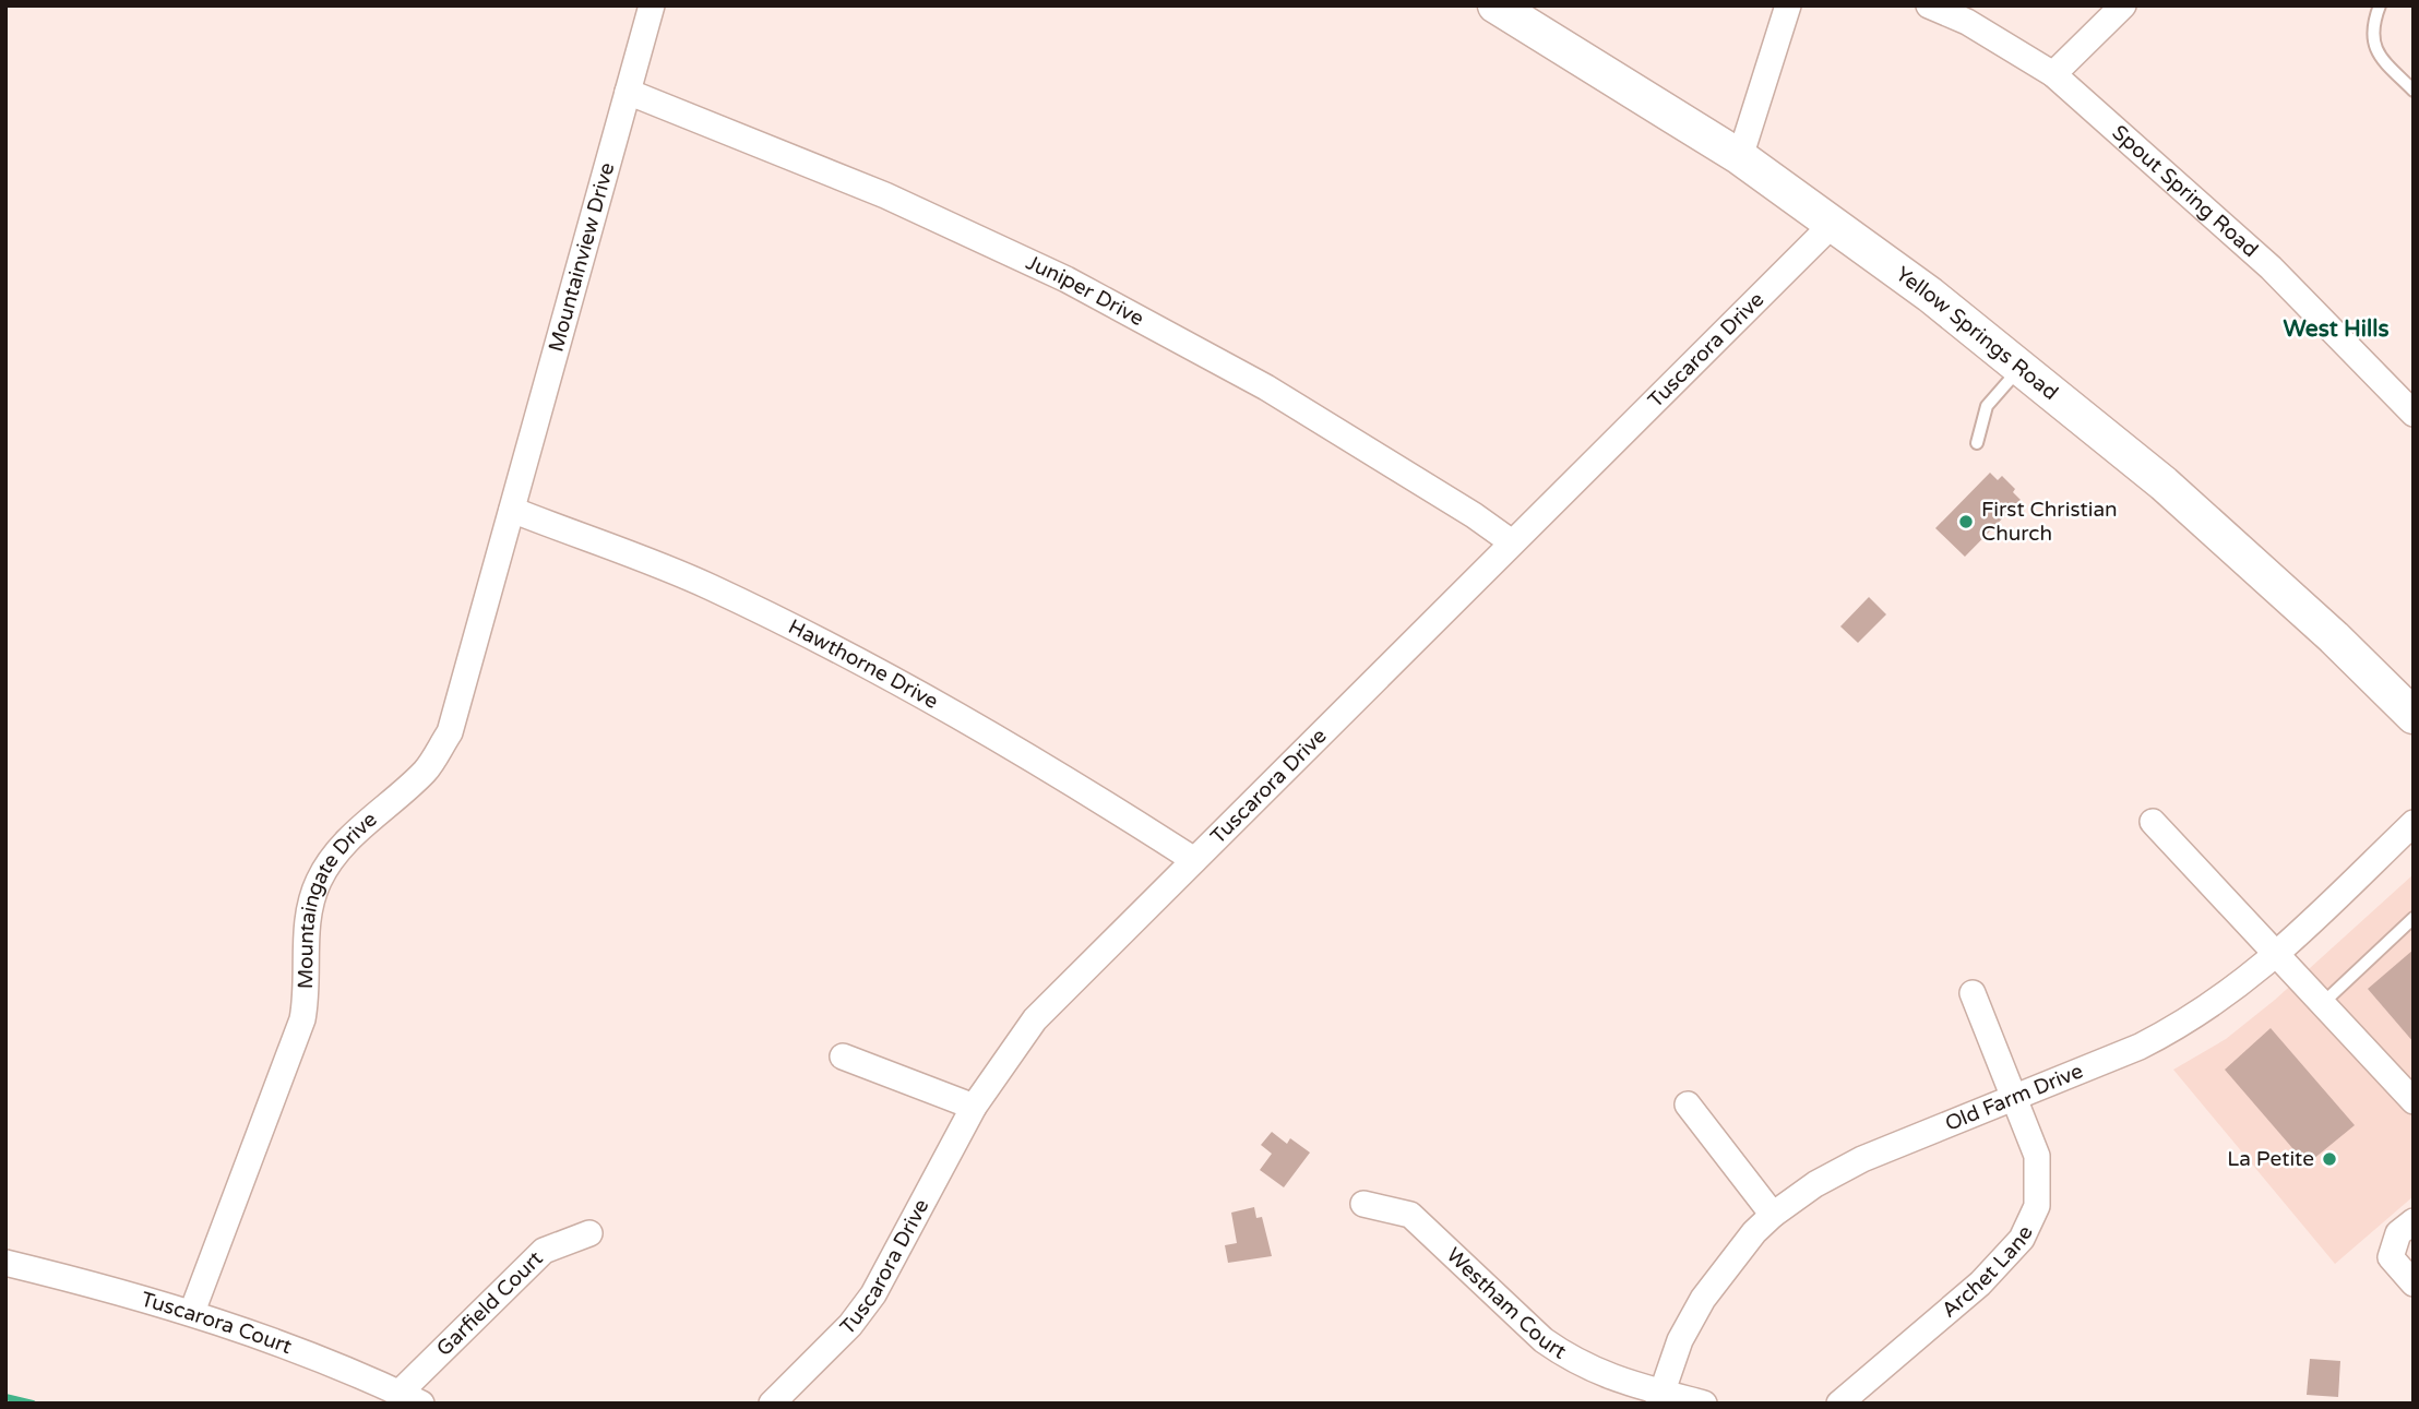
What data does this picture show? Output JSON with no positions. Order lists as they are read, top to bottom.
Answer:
{
  "streets": {
    "main road": ["Yellow Springs Road"],
    "street": [
      "Spout Spring Road",
      "Mountainview Drive",
      "Juniper Drive",
      "Tuscarora Drive",
      "Hawthorne Drive",
      "Mountaingate Drive",
      "Old Farm Drive",
      "Archet Lane",
      "Westham Court",
      "Garfield Court",
      "Tuscarora Court"
    ]
  },
  "crossings": [
    ["Mountainview Drive", "Juniper Drive"],
    ["Mountainview Drive", "Hawthorne Drive"],
    ["Mountainview Drive", "Mountaingate Drive"],
    ["Juniper Drive", "Tuscarora Drive"],
    ["Yellow Springs Road", "Tuscarora Drive"],
    ["Tuscarora Drive", "Hawthorne Drive"],
    ["Hawthorne Drive", "Mountaingate Drive"],
    ["Mountaingate Drive", "Tuscarora Court"],
    ["Old Farm Drive", "Archet Lane"],
    ["Old Farm Drive", "Westham Court"],
    ["Garfield Court", "Tuscarora Court"]
  ],
  "districts": ["West Hills"],
  "places": ["First Christian Church", "La Petite"]
}
